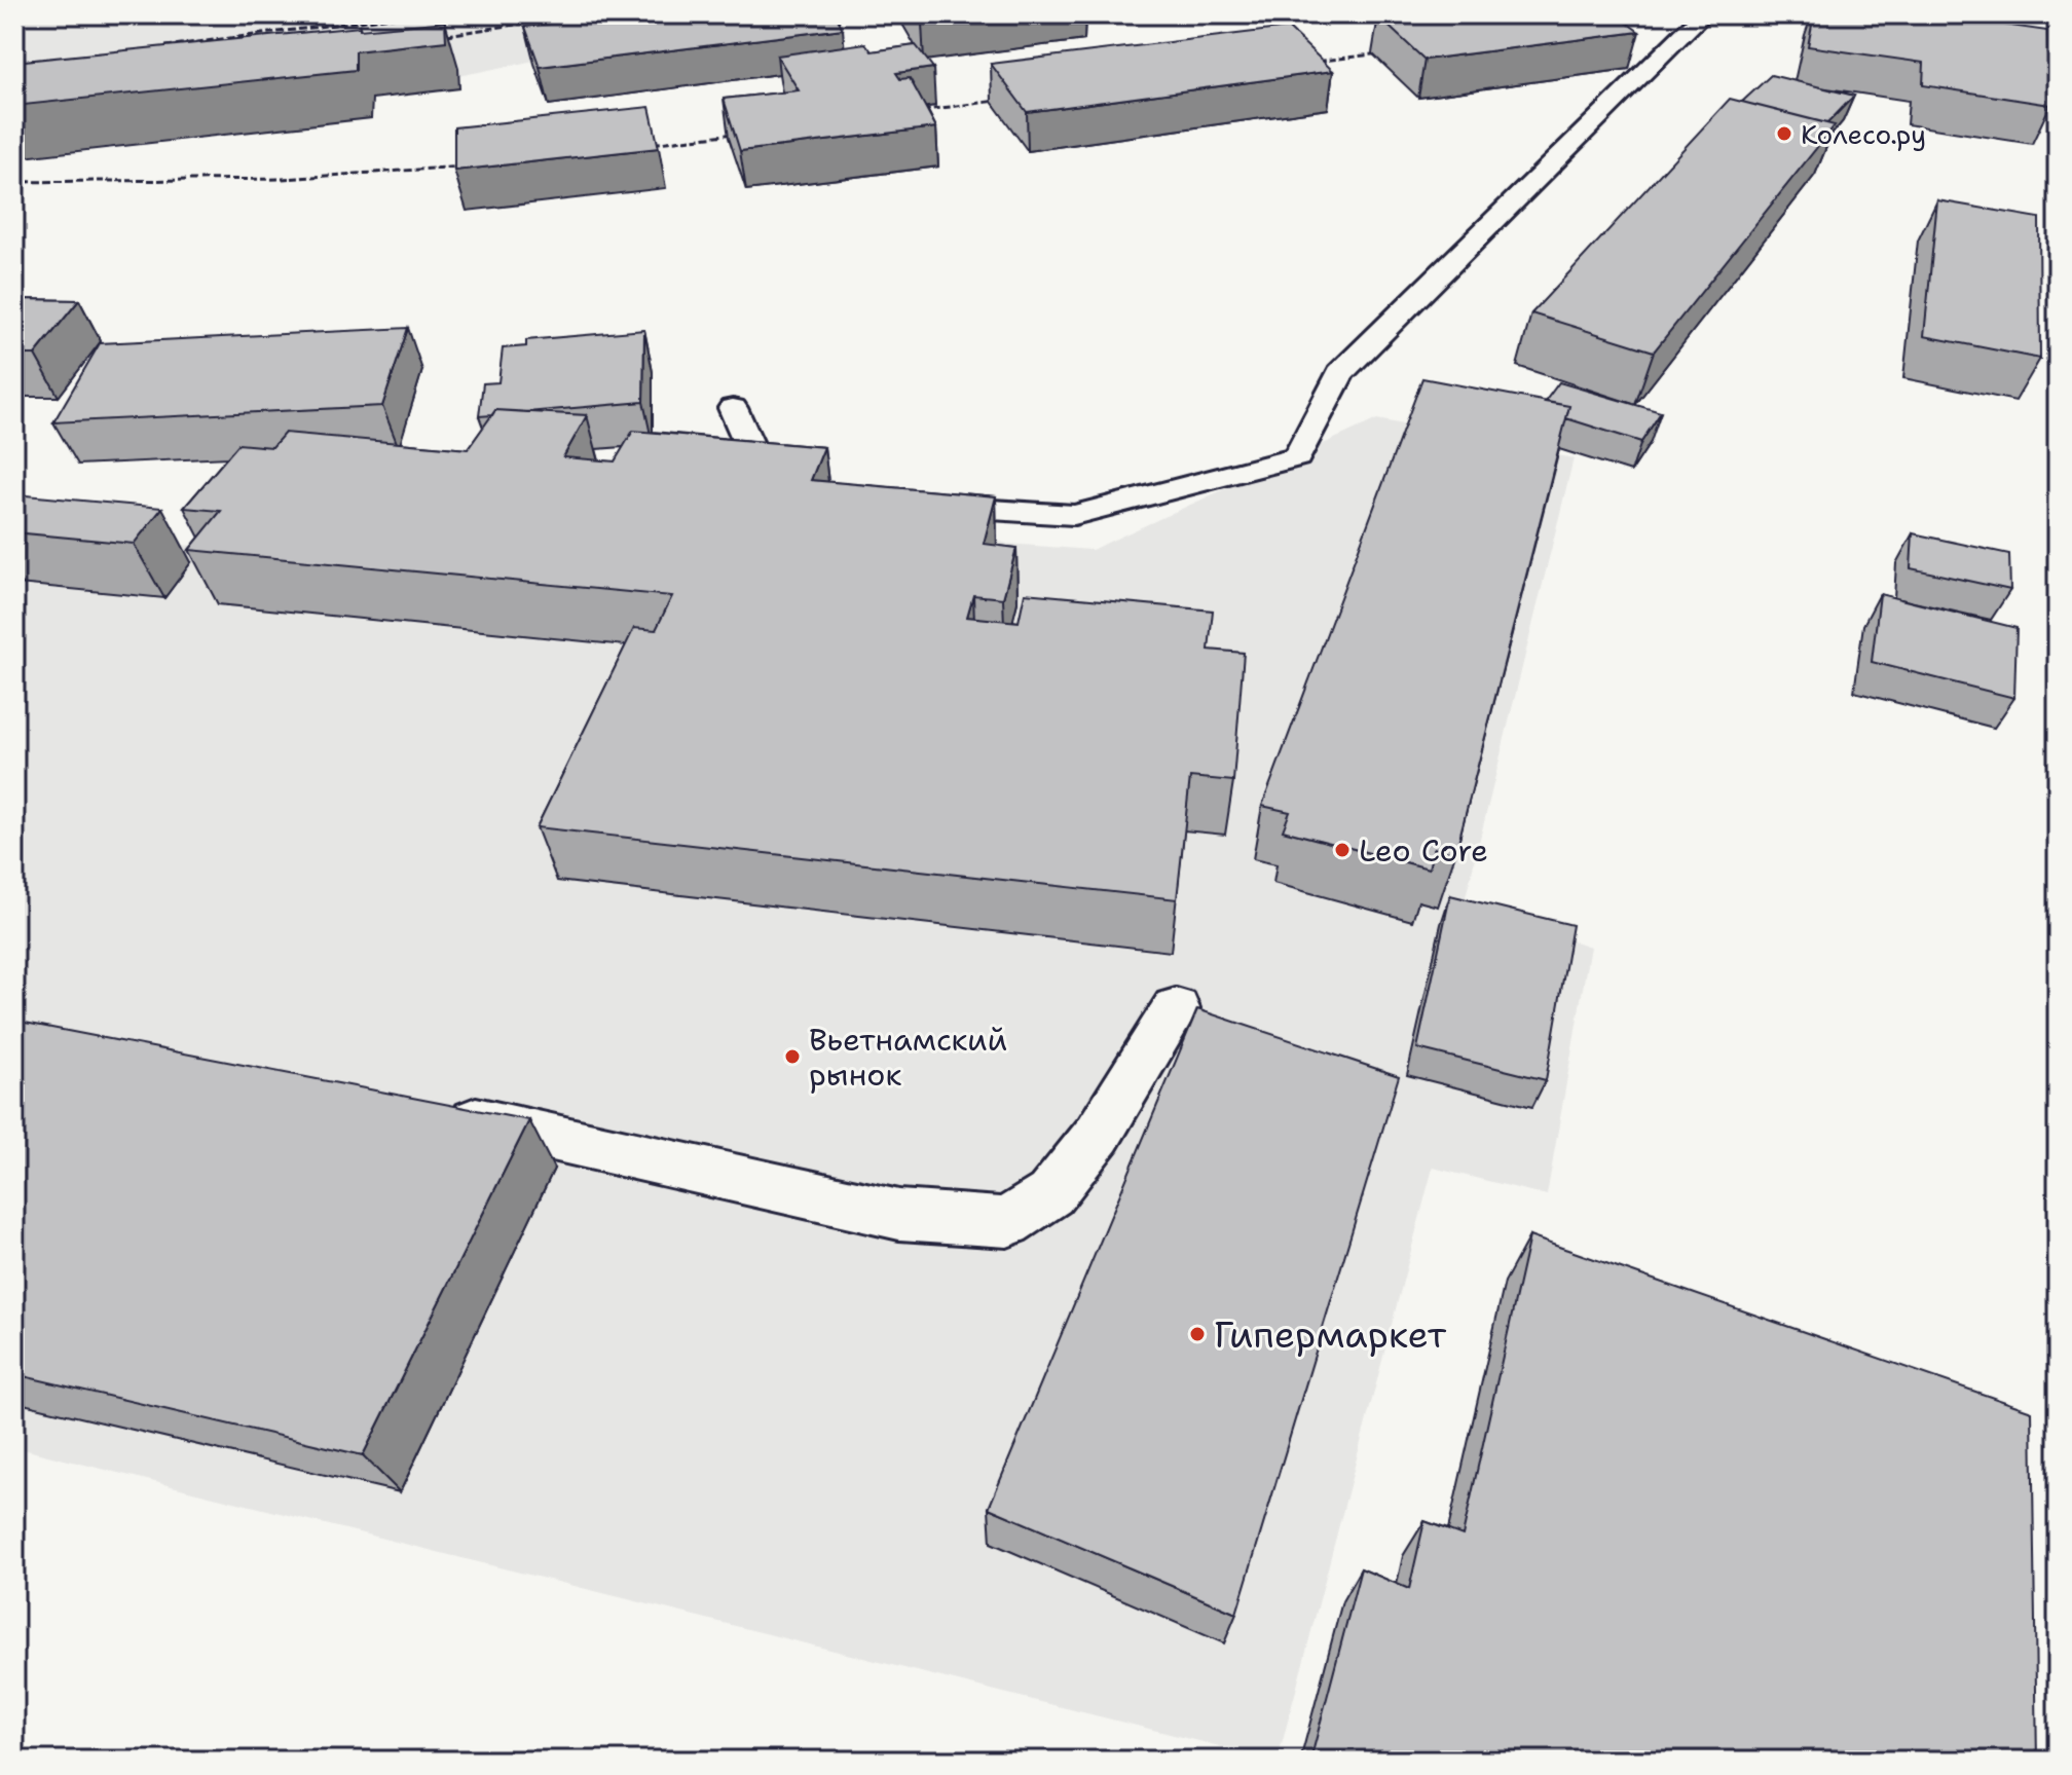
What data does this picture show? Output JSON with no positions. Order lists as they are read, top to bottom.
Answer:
{
  "places": [
    "Колесо.ру",
    "Leo Core",
    "Вьетнамский рынок",
    "Гипермаркет"
  ]
}
